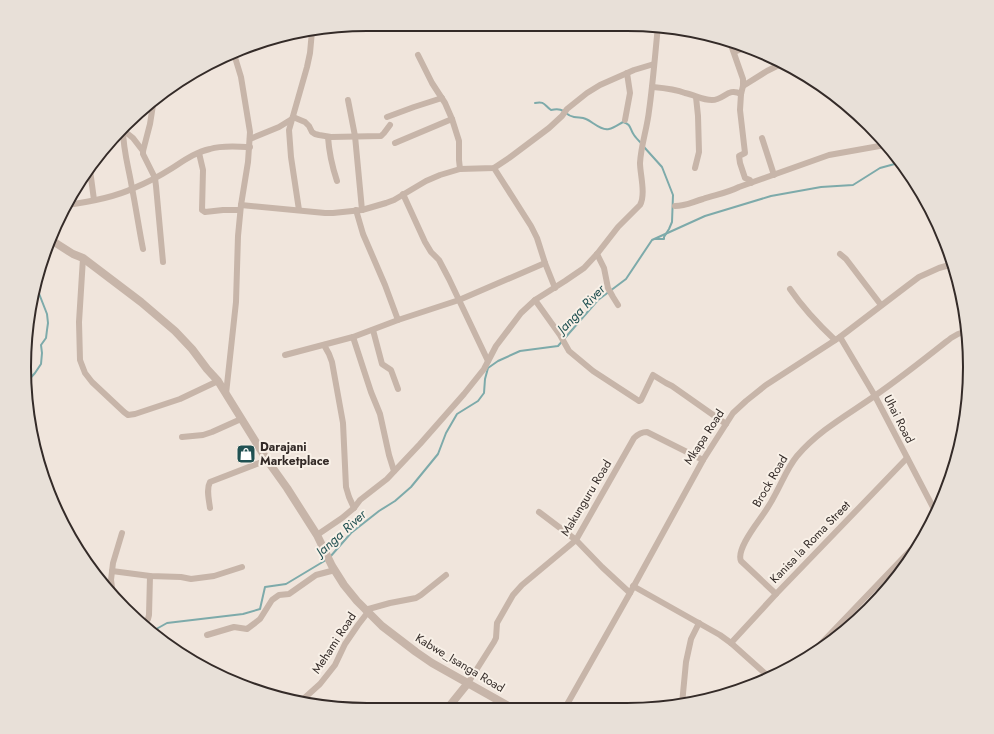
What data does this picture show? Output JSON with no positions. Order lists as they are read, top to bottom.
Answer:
{
  "streets": {
    "street": [
      "Uhai Road",
      "Mkapa Road",
      "Brock Road",
      "Makunguru Road",
      "Kanisa la Roma Street",
      "Mehami Road",
      "Kabwe_Isanga Road"
    ]
  },
  "crossings": [
    ["Uhai Road", "Mkapa Road"],
    ["Uhai Road", "Brock Road"],
    ["Uhai Road", "Kanisa la Roma Street"],
    ["Mkapa Road", "Makunguru Road"],
    ["Brock Road", "Kanisa la Roma Street"],
    ["Makunguru Road", "Kabwe_Isanga Road"],
    ["Mehami Road", "Kabwe_Isanga Road"]
  ],
  "water": ["Janga River"],
  "places": {
    "shop": ["Darajani Marketplace"]
  }
}
